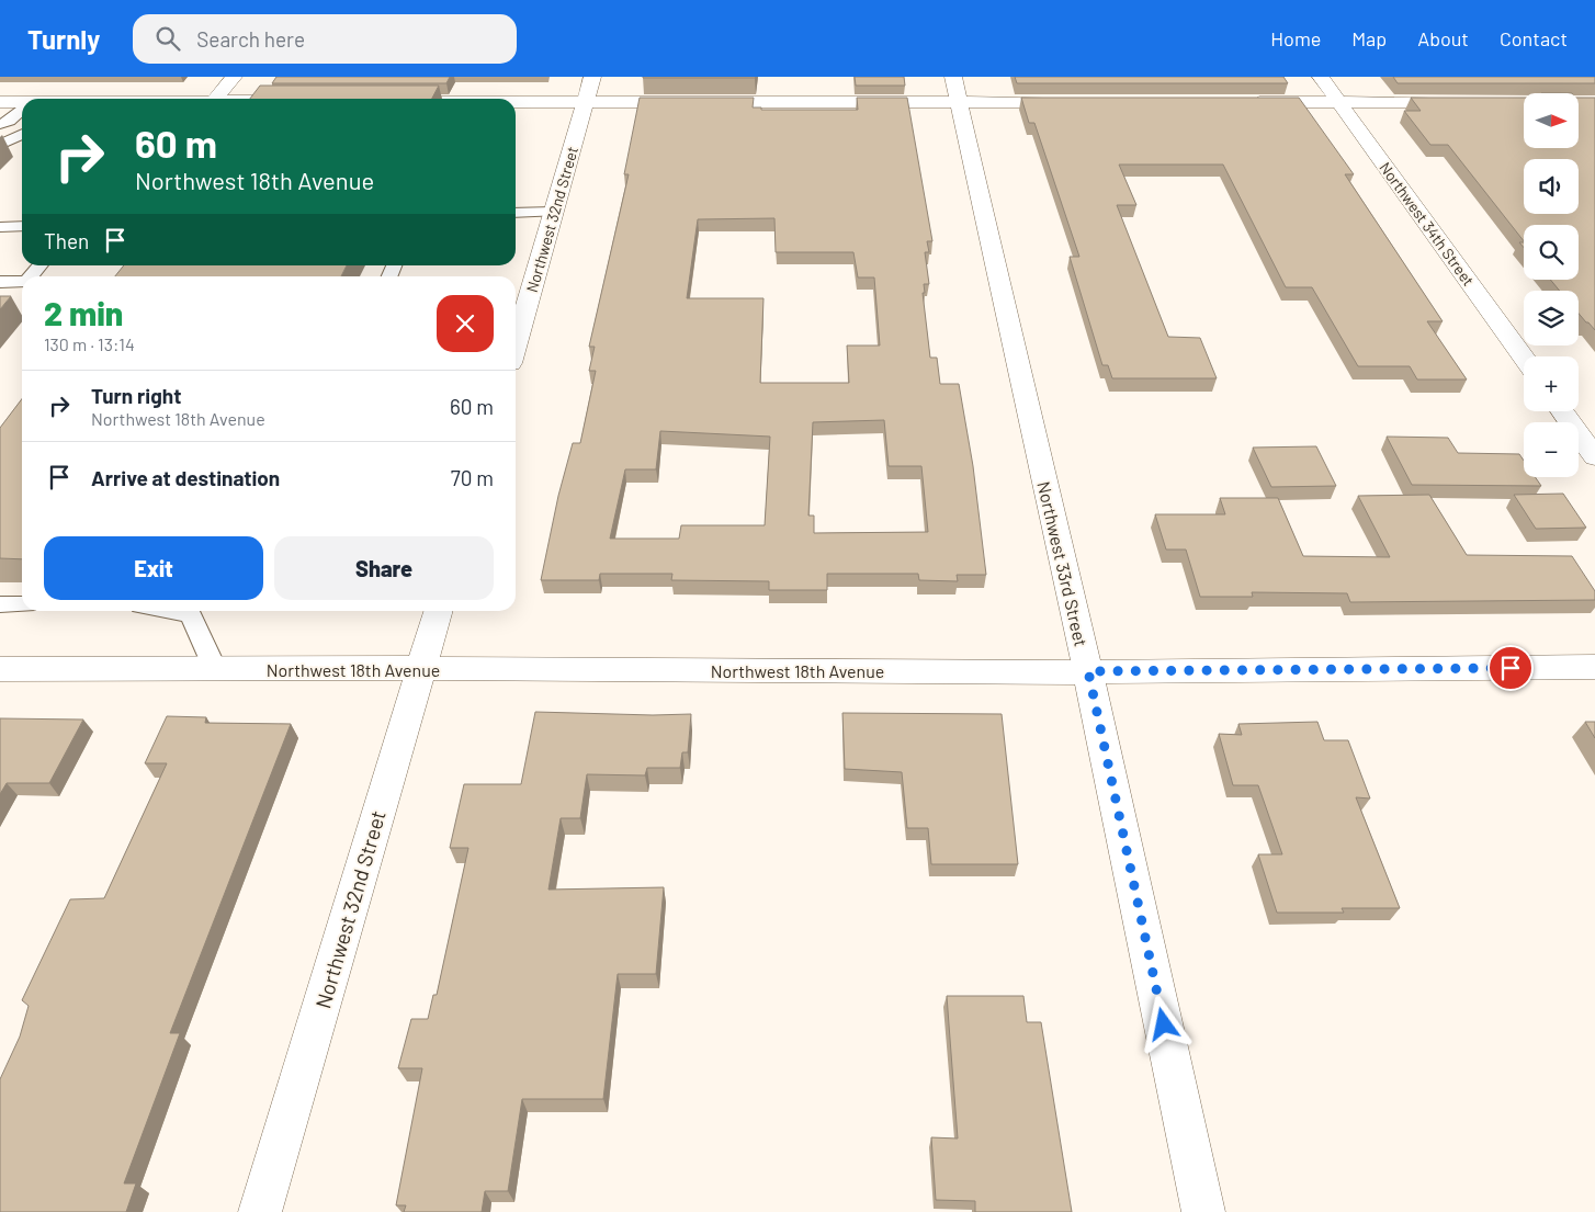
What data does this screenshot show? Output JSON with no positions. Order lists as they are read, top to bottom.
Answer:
{
  "streets": {
    "street": [
      "Northwest 32nd Street",
      "Northwest 34th Street",
      "Northwest 33rd Street",
      "Northwest 18th Avenue"
    ]
  },
  "crossings": [
    ["Northwest 32nd Street", "Northwest 18th Avenue"],
    ["Northwest 33rd Street", "Northwest 18th Avenue"]
  ],
  "north": "right",
  "page": {
    "header": "Turnly",
    "search": "Search here",
    "nav": [
      "Home",
      "Map",
      "About",
      "Contact"
    ],
    "map_buttons": ["+", "−"],
    "turn": ["60 m", "Northwest 18th Avenue"],
    "then": "Then",
    "heading": ["2 min", "130 m · 13:14"],
    "list": [
      {
        "name": "Turn right",
        "note": "Northwest 18th Avenue",
        "value": "60 m"
      },
      {
        "name": "Arrive at destination",
        "value": "70 m"
      }
    ],
    "buttons": ["Exit", "Share"]
  }
}
